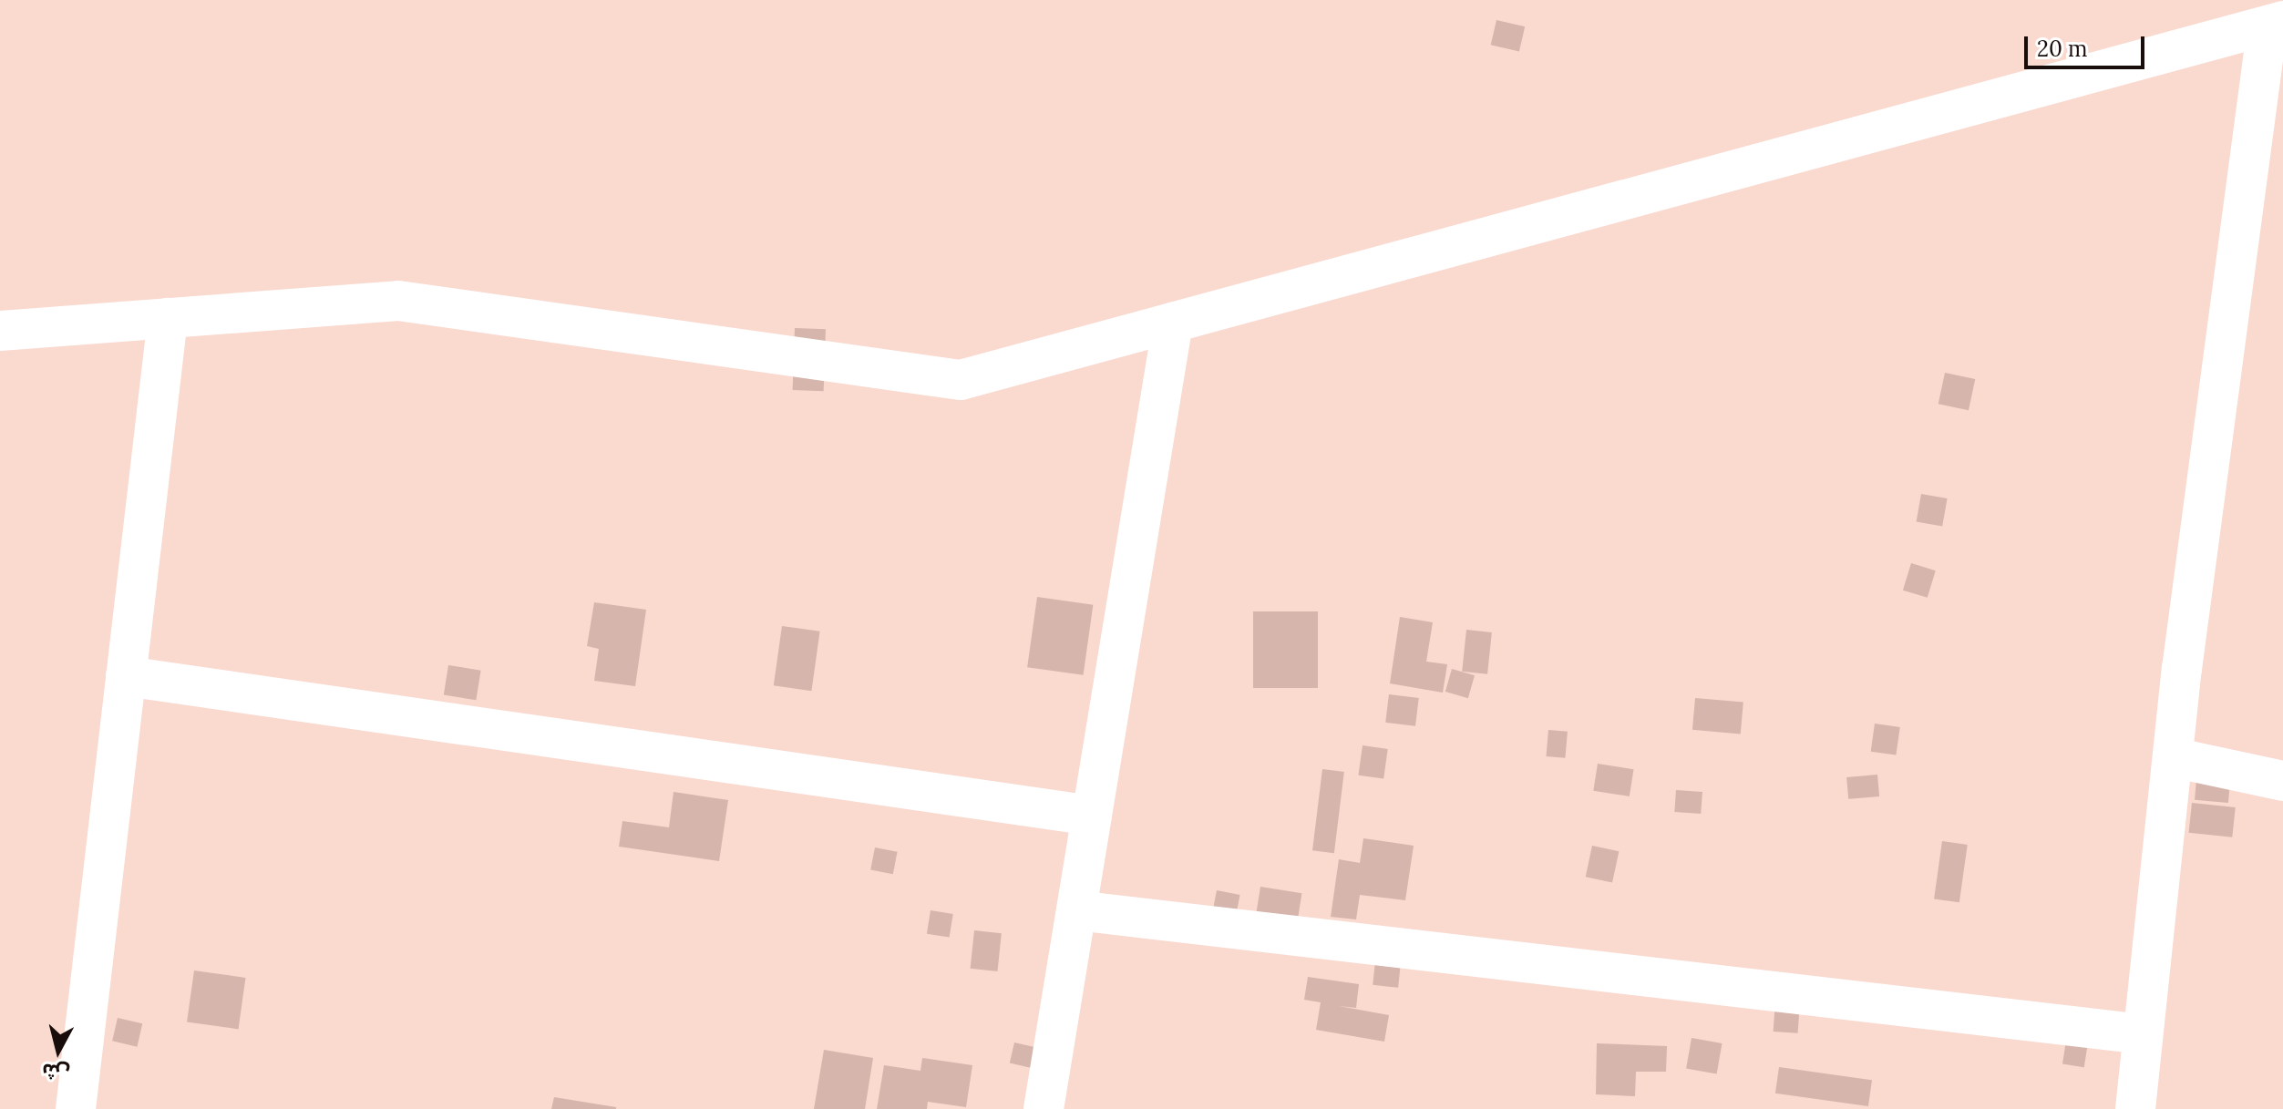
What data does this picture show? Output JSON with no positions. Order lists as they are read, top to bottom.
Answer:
{
  "scale_bar": "20 m",
  "north": "bottom"
}
